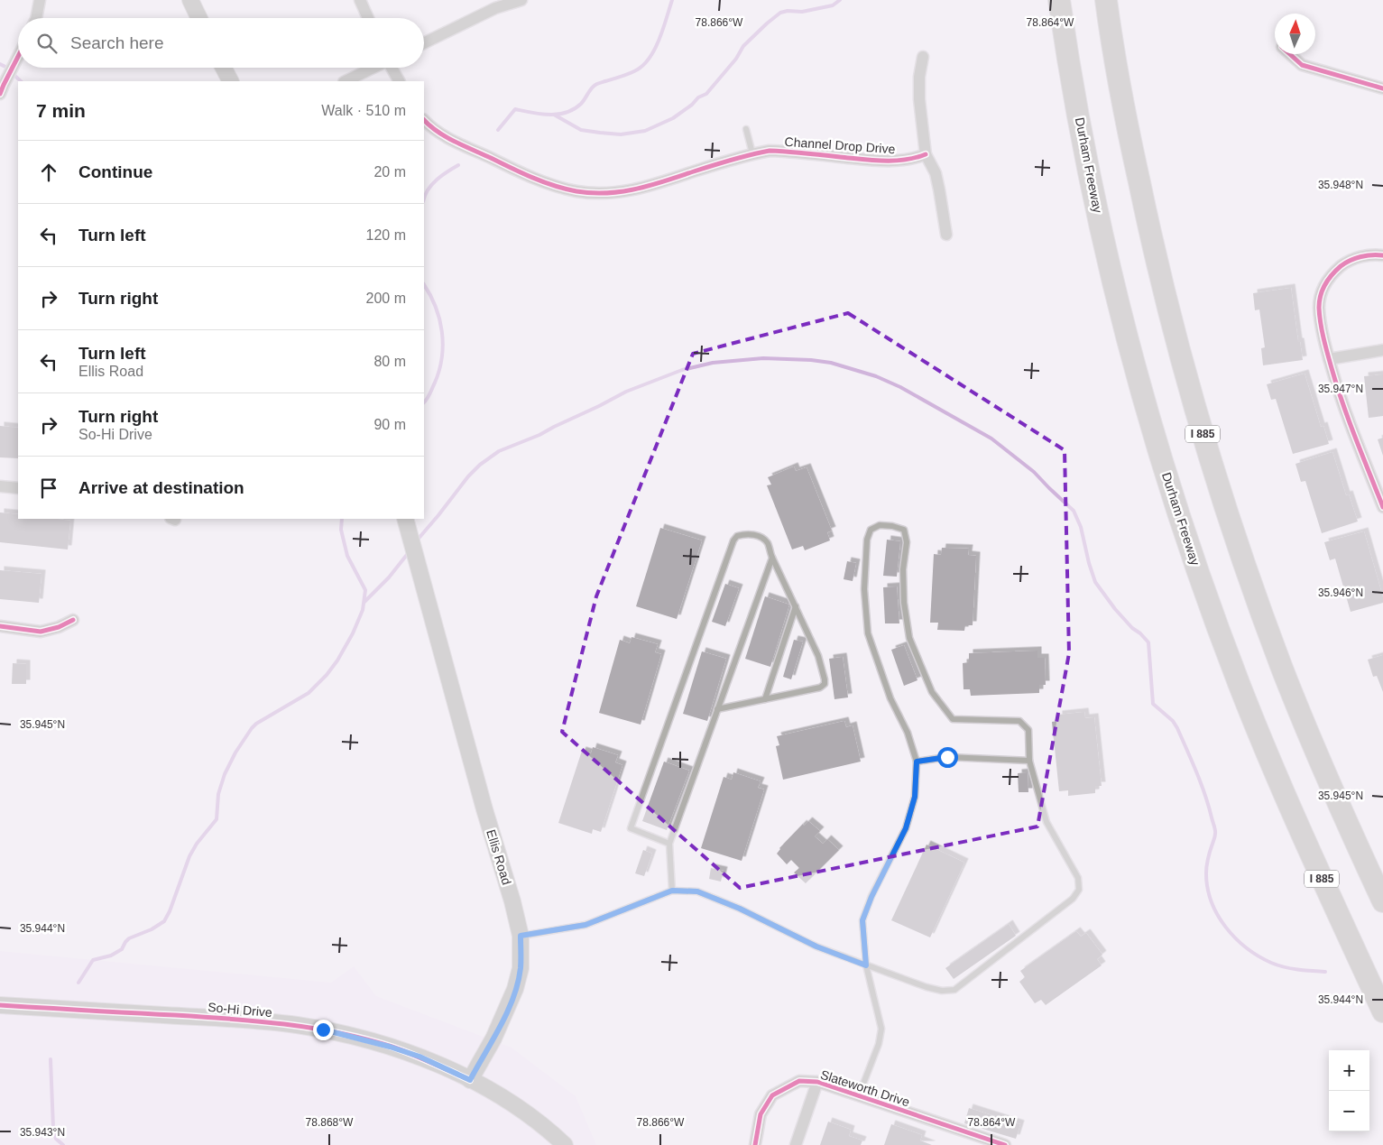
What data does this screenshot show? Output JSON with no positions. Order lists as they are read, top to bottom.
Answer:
{
  "streets": {
    "highway": ["Durham Freeway", "I 885"],
    "main road": ["Ellis Road", "So-Hi Drive"],
    "street": ["Channel Drop Drive", "Slateworth Drive"]
  },
  "crossings": [
    ["Ellis Road", "So-Hi Drive"]
  ],
  "north": "top",
  "page": {
    "search": "Search here",
    "heading": ["7 min", "Walk · 510 m"],
    "list": [
      ["Continue", "20 m"],
      ["Turn left", "120 m"],
      ["Turn right", "200 m"],
      ["Turn left", "Ellis Road", "80 m"],
      ["Turn right", "So-Hi Drive", "90 m"],
      "Arrive at destination"
    ],
    "map_buttons": ["+", "−"]
  },
  "coordinates": [
    "78.866°W",
    "78.864°W",
    "35.948°N",
    "35.947°N",
    "35.946°N",
    "35.945°N",
    "35.944°N",
    "78.868°W",
    "35.943°N"
  ]
}
